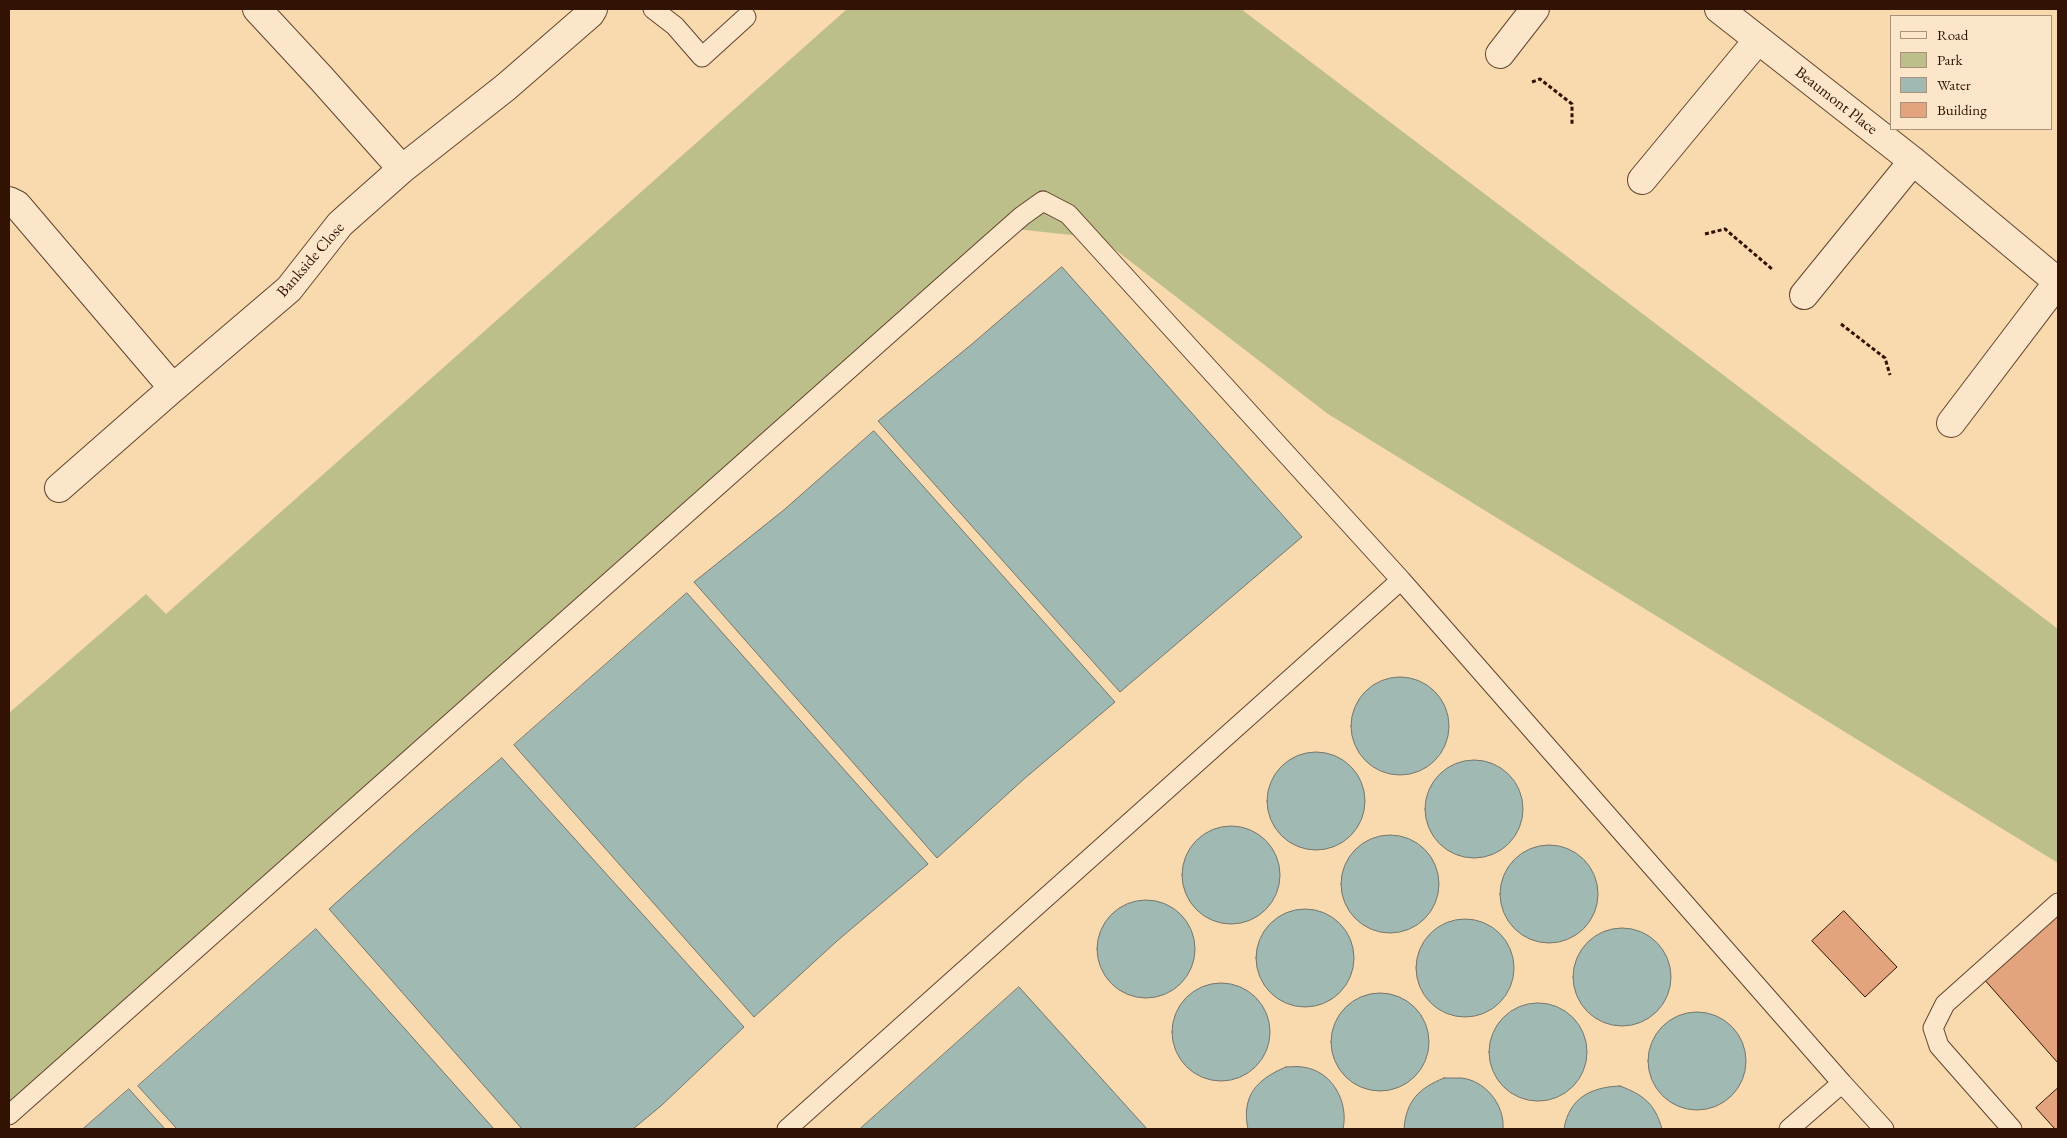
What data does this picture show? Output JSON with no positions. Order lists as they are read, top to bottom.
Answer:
{
  "streets": {
    "street": ["Beaumont Place", "Bankside Close"]
  },
  "legend": [
    "Road",
    "Park",
    "Water",
    "Building"
  ]
}
